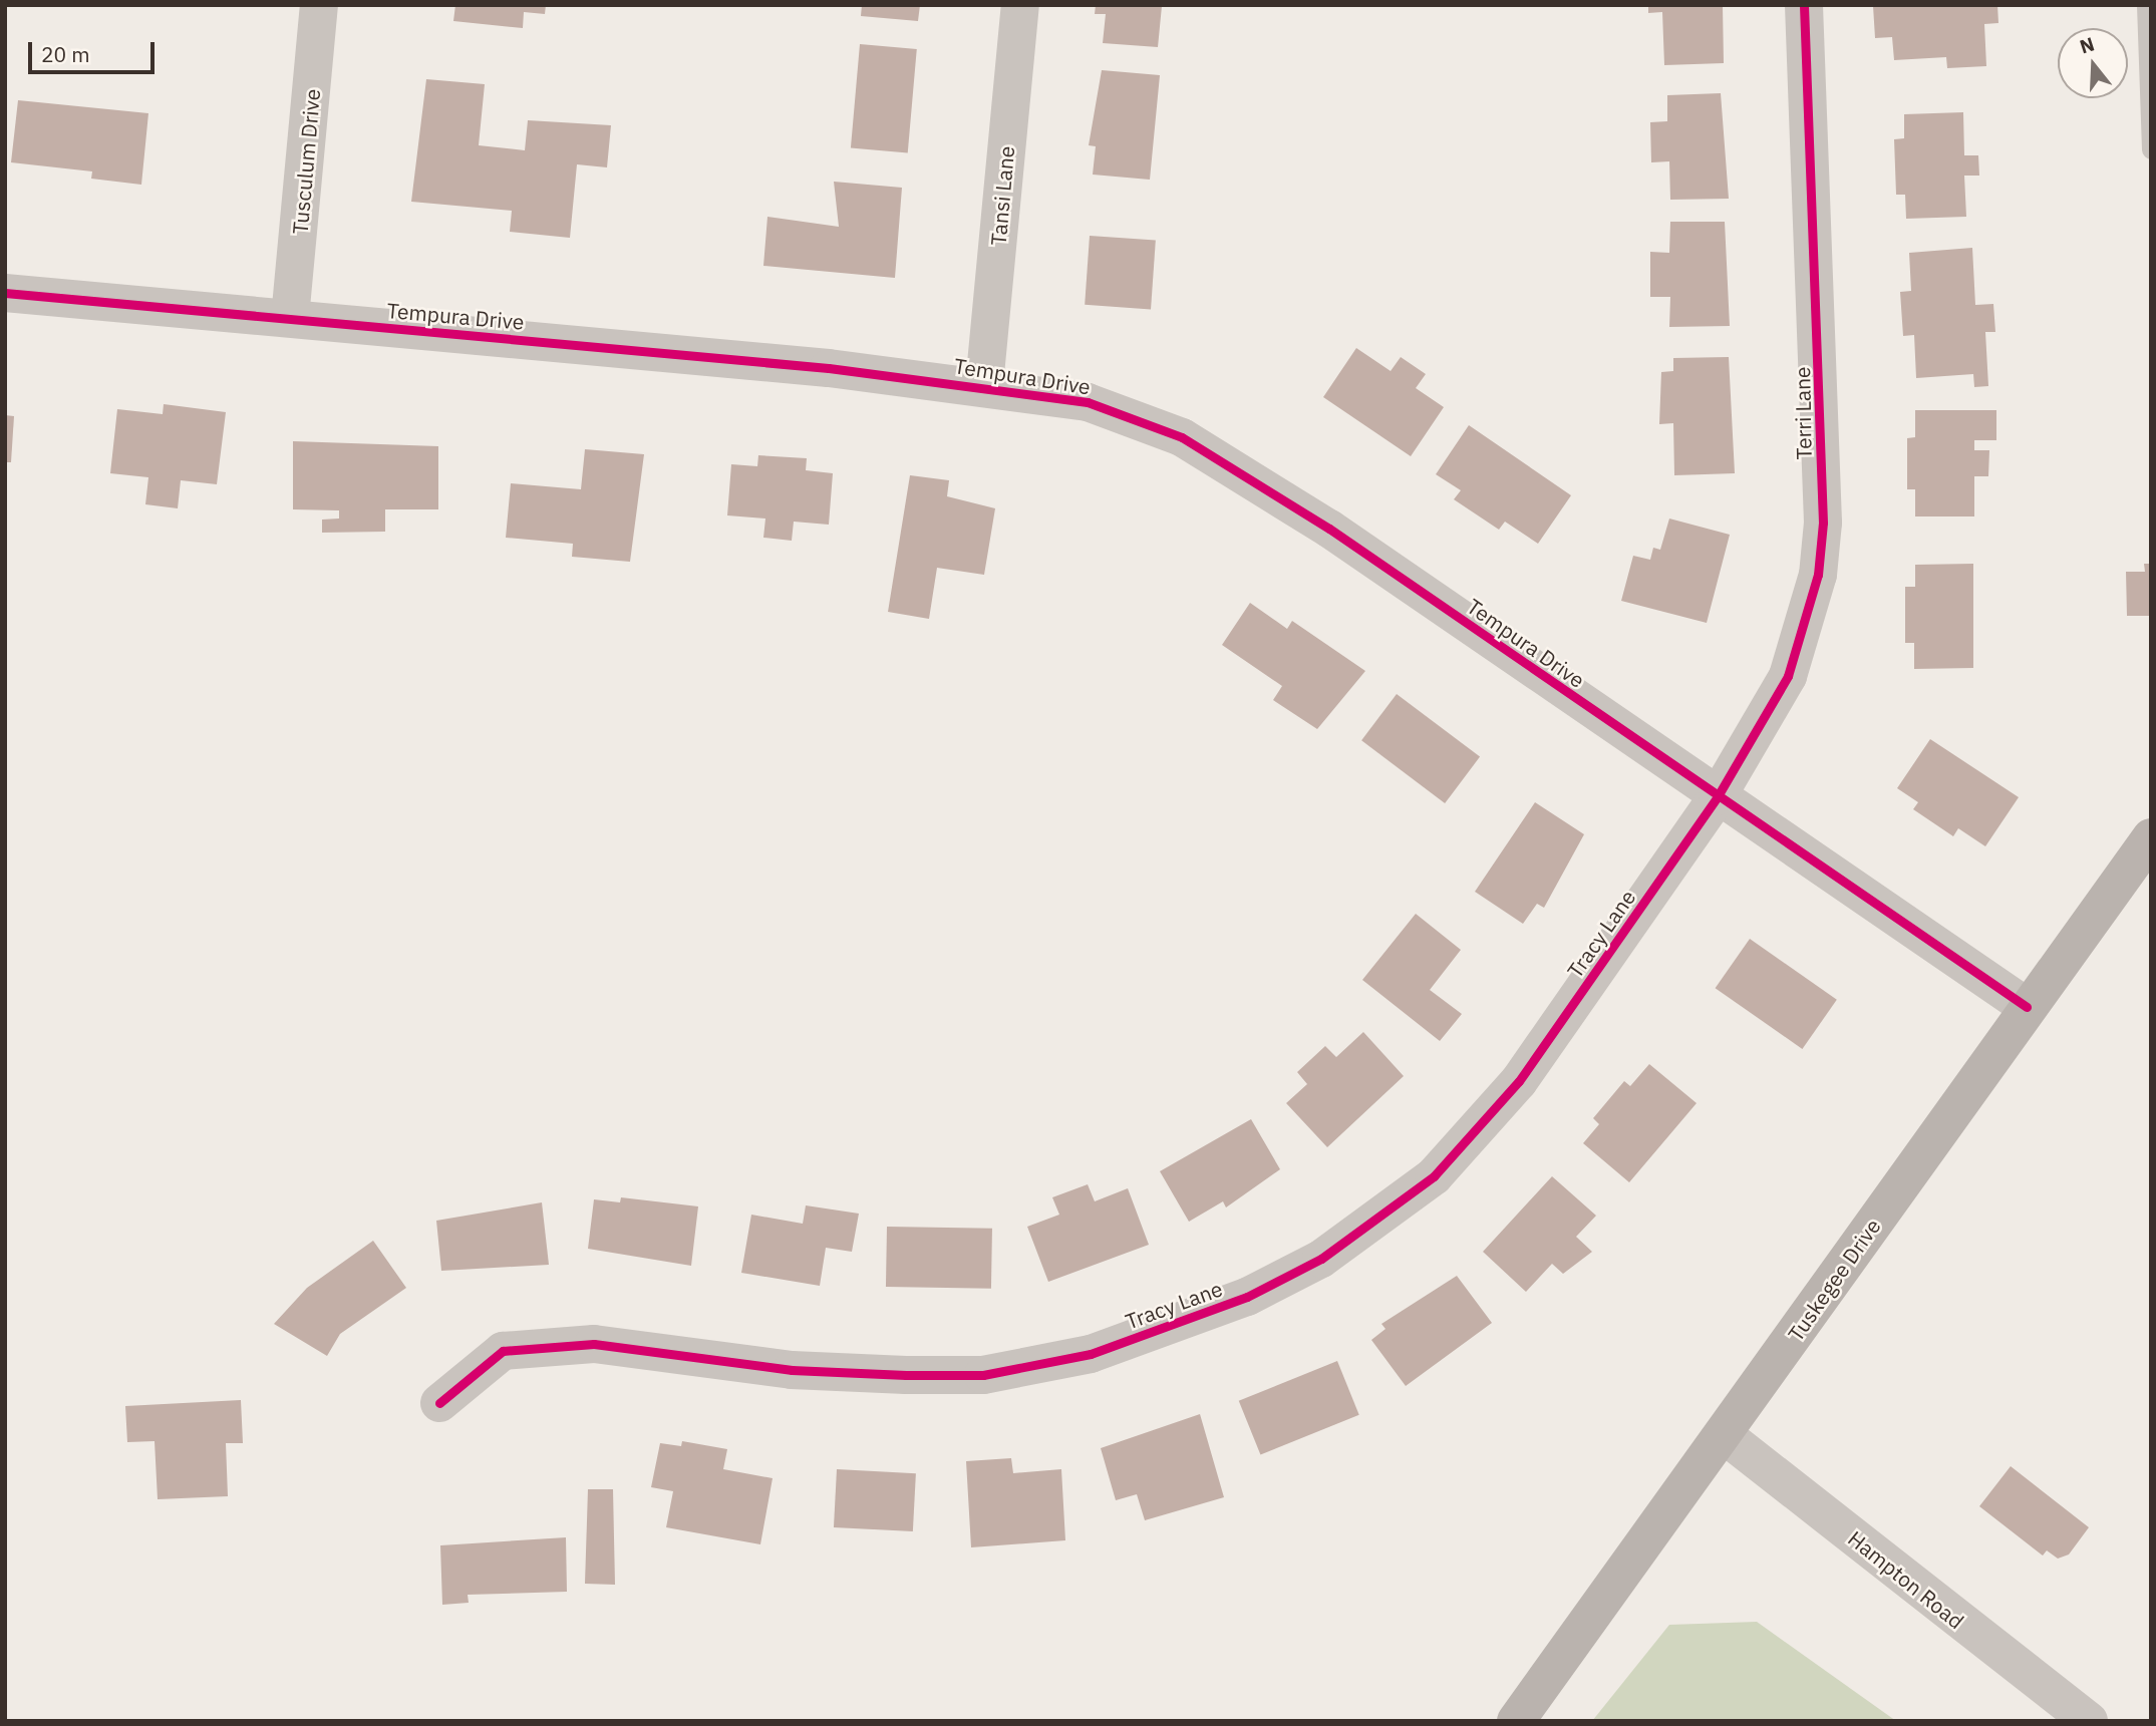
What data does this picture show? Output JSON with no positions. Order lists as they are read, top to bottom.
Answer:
{
  "streets": {
    "street": [
      "Tusculum Drive",
      "Tansi Lane",
      "Tempura Drive",
      "Terri Lane",
      "Tracy Lane",
      "Tuskegee Drive",
      "Hampton Road"
    ]
  },
  "crossings": [
    ["Tusculum Drive", "Tempura Drive"],
    ["Tansi Lane", "Tempura Drive"],
    ["Tempura Drive", "Terri Lane"],
    ["Tempura Drive", "Tracy Lane"],
    ["Tempura Drive", "Tuskegee Drive"],
    ["Terri Lane", "Tracy Lane"],
    ["Tuskegee Drive", "Hampton Road"]
  ],
  "scale_bar": "20 m",
  "north": "top"
}
